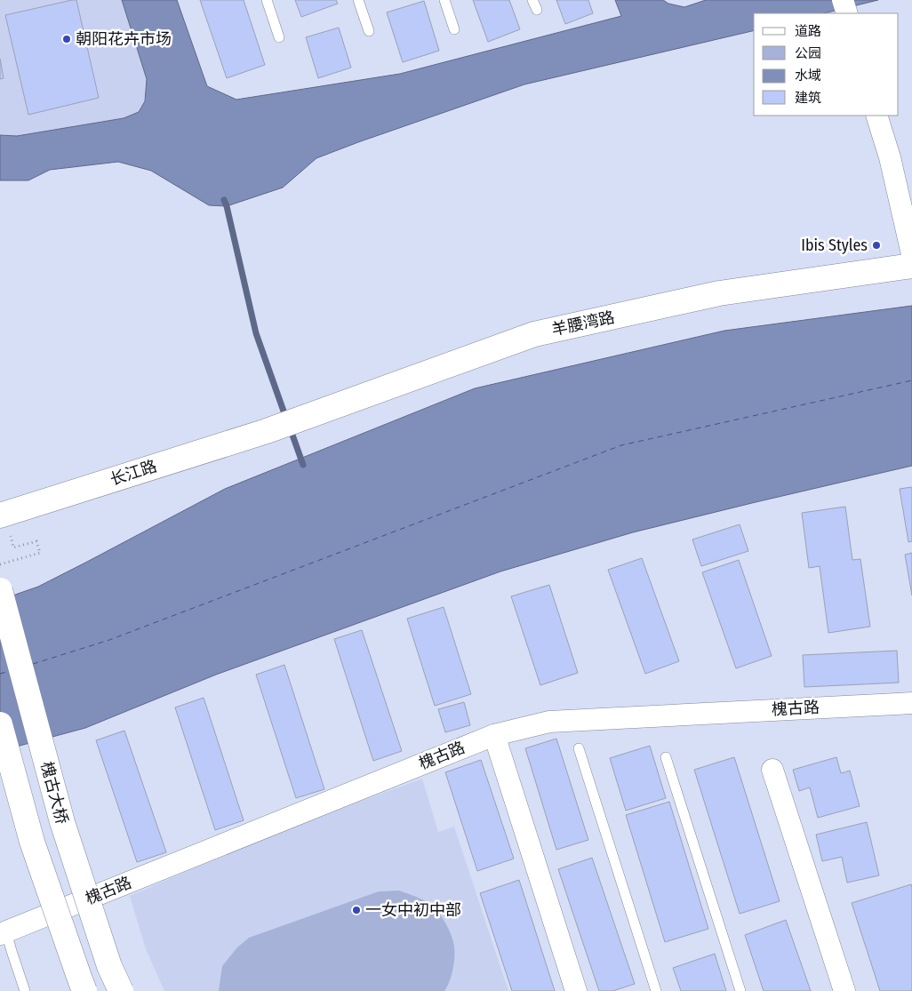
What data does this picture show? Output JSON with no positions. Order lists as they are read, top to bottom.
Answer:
{
  "streets": {
    "street": [
      "羊腰湾路",
      "长江路",
      "槐古路",
      "槐古大桥"
    ]
  },
  "crossings": [
    ["羊腰湾路", "长江路"]
  ],
  "places": ["朝阳花卉市场", "Ibis Styles", "一女中初中部"],
  "legend": [
    "道路",
    "公园",
    "水域",
    "建筑"
  ]
}
